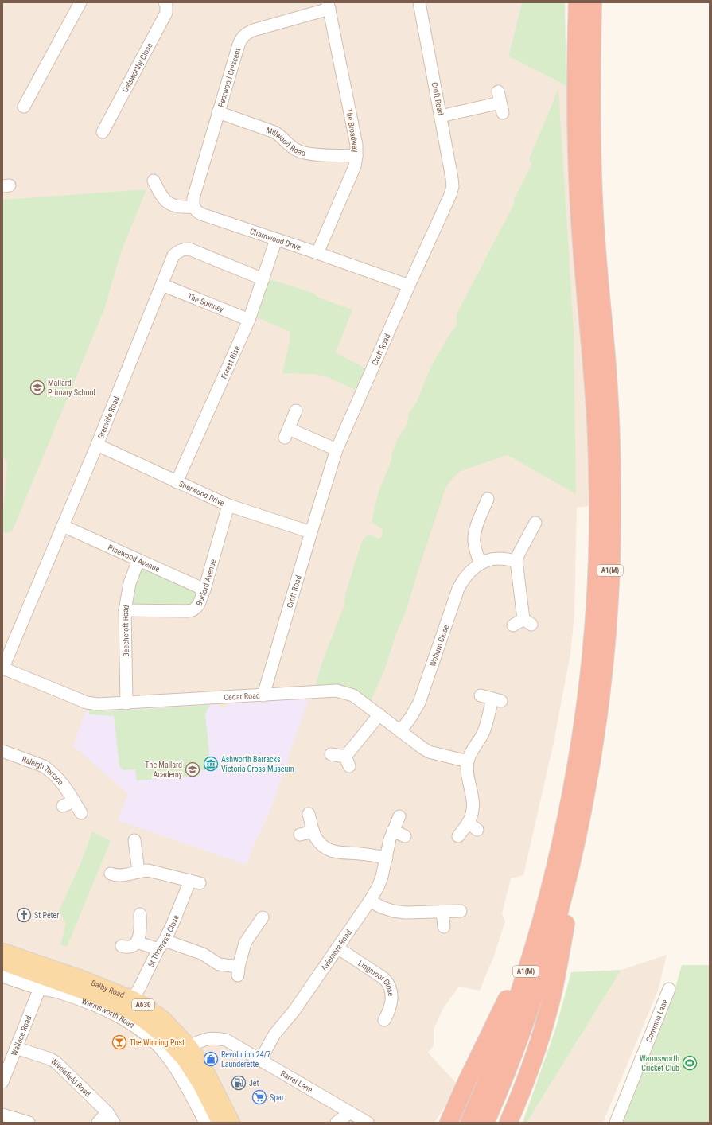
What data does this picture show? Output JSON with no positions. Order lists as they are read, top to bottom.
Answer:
{
  "streets": {
    "highway": ["A1(M)"],
    "main road": ["Balby Road", "A630"],
    "street": [
      "Galsworthy Close",
      "Pearwood Crescent",
      "Croft Road",
      "The Broadway",
      "Millwood Road",
      "Charnwood Drive",
      "The Spinney",
      "Forest Rise",
      "Grenville Road",
      "Sherwood Drive",
      "Pinewood Avenue",
      "Burford Avenue",
      "Beechcroft Road",
      "Woburn Close",
      "Cedar Road",
      "Raleigh Terrace",
      "St Thomas's Close",
      "Aviemore Road",
      "Lingmoor Close",
      "Warmsworth Road",
      "Common Lane",
      "Wallace Road",
      "Wivelsfield Road",
      "Barrel Lane"
    ]
  },
  "crossings": [
    ["Pearwood Crescent", "The Broadway"],
    ["Pearwood Crescent", "Millwood Road"],
    ["Pearwood Crescent", "Charnwood Drive"],
    ["Croft Road", "Charnwood Drive"],
    ["Croft Road", "Sherwood Drive"],
    ["Croft Road", "Cedar Road"],
    ["The Broadway", "Millwood Road"],
    ["The Broadway", "Charnwood Drive"],
    ["Charnwood Drive", "Forest Rise"],
    ["The Spinney", "Forest Rise"],
    ["The Spinney", "Grenville Road"],
    ["Forest Rise", "Grenville Road"],
    ["Forest Rise", "Sherwood Drive"],
    ["Grenville Road", "Sherwood Drive"],
    ["Grenville Road", "Pinewood Avenue"],
    ["Grenville Road", "Cedar Road"],
    ["Sherwood Drive", "Burford Avenue"],
    ["Pinewood Avenue", "Burford Avenue"],
    ["Pinewood Avenue", "Beechcroft Road"],
    ["Burford Avenue", "Beechcroft Road"],
    ["Beechcroft Road", "Cedar Road"],
    ["Woburn Close", "Cedar Road"],
    ["St Thomas's Close", "Balby Road"],
    ["Aviemore Road", "Lingmoor Close"],
    ["Aviemore Road", "Barrel Lane"],
    ["Balby Road", "Barrel Lane"],
    ["Warmsworth Road", "Wallace Road"],
    ["Wallace Road", "Wivelsfield Road"]
  ],
  "places": {
    "school or university": ["Mallard Primary School", "The Mallard Academy"],
    "museum": ["Ashworth Barracks Victoria Cross Museum"],
    "church": ["St Peter"],
    "bar": ["The Winning Post"],
    "shop": ["Revolution 24/7 Launderette"],
    "sports": ["Warmsworth Cricket Club"],
    "fuel station": ["Jet"],
    "supermarket": ["Spar"]
  }
}
